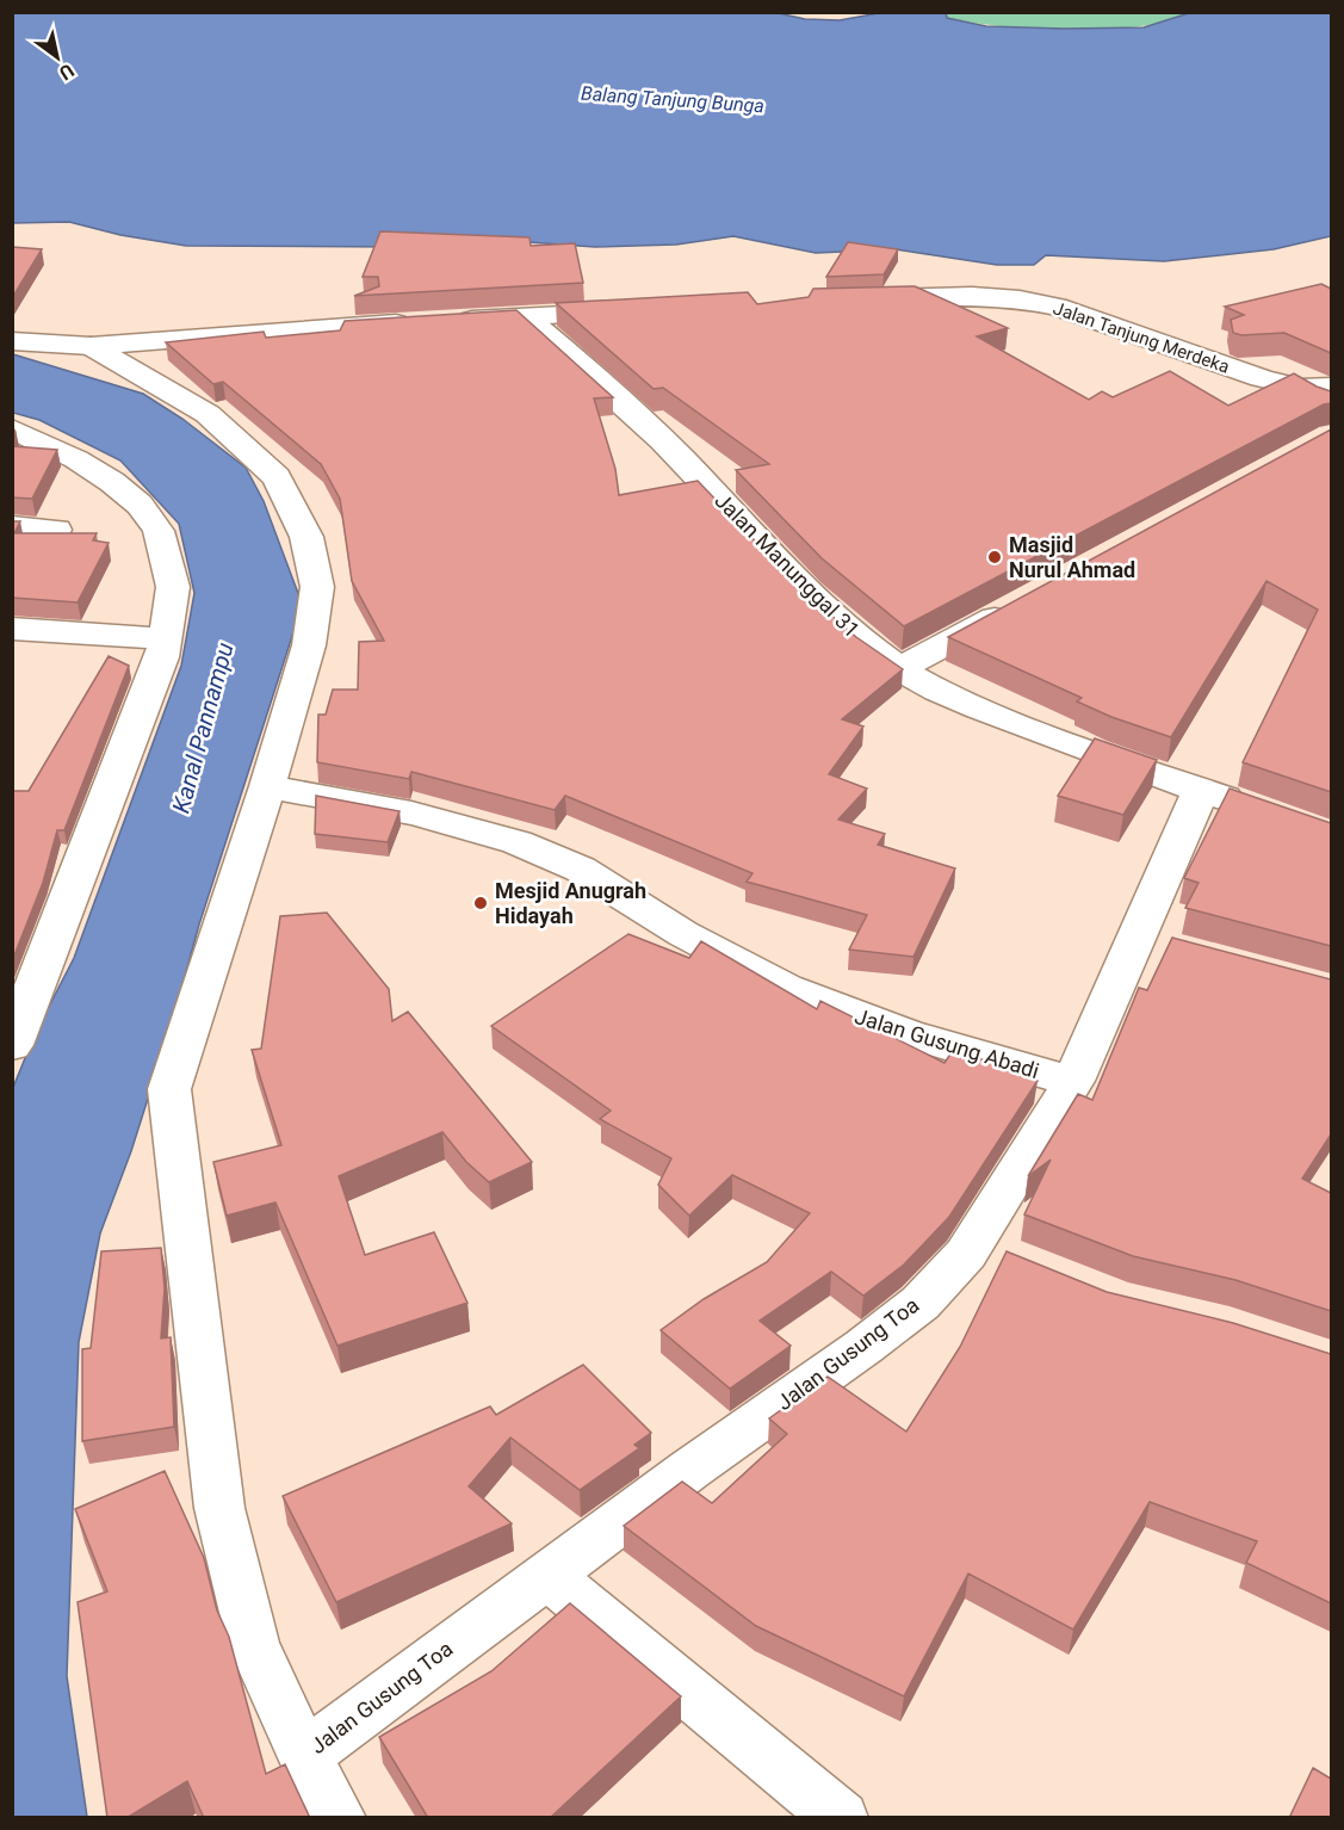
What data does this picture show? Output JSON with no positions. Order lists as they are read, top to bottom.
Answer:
{
  "streets": {
    "street": [
      "Jalan Tanjung Merdeka",
      "Jalan Manunggal 31",
      "Jalan Gusung Abadi",
      "Jalan Gusung Toa"
    ]
  },
  "crossings": [
    ["Jalan Manunggal 31", "Jalan Gusung Toa"],
    ["Jalan Gusung Abadi", "Jalan Gusung Toa"]
  ],
  "water": ["Balang Tanjung Bunga", "Kanal Pannampu"],
  "places": ["Masjid Nurul Ahmad", "Mesjid Anugrah Hidayah"],
  "north": "bottom right"
}
